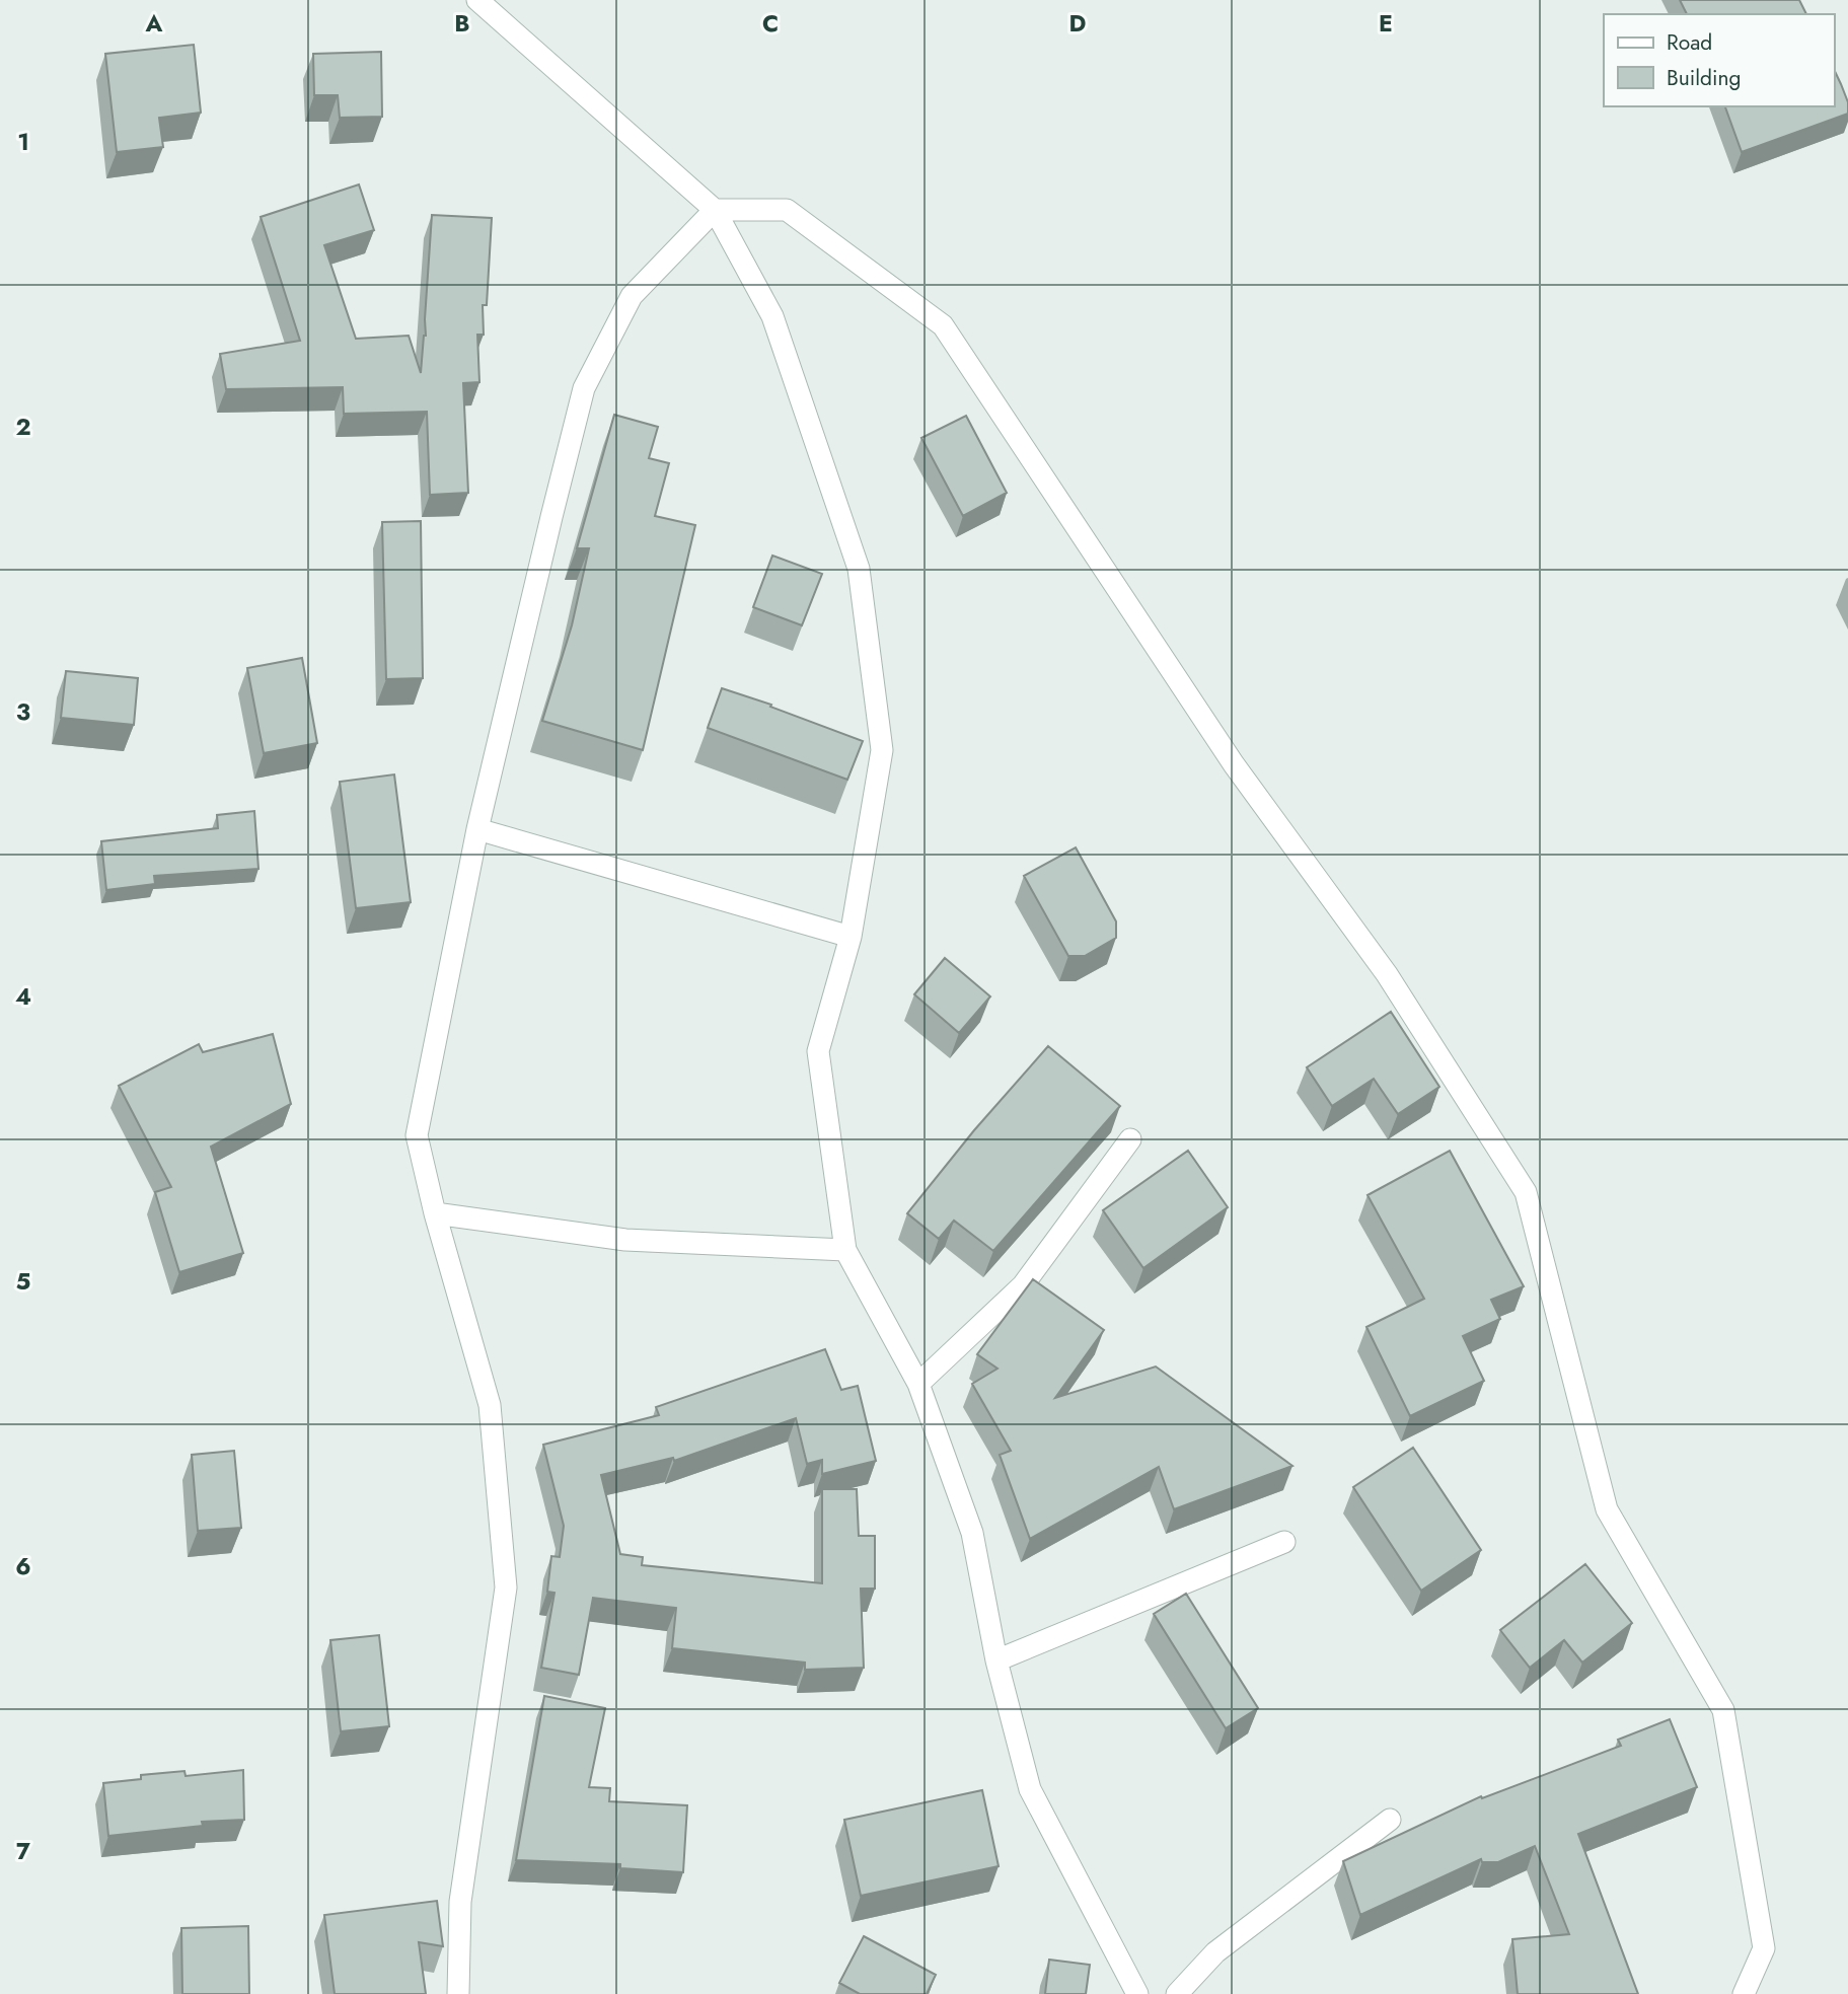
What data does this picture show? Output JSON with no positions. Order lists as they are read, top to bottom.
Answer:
{
  "legend": ["Road", "Building"],
  "grid": {
    "columns": [
      "A",
      "B",
      "C",
      "D",
      "E"
    ],
    "rows": [
      "1",
      "2",
      "3",
      "4",
      "5",
      "6",
      "7"
    ]
  }
}
